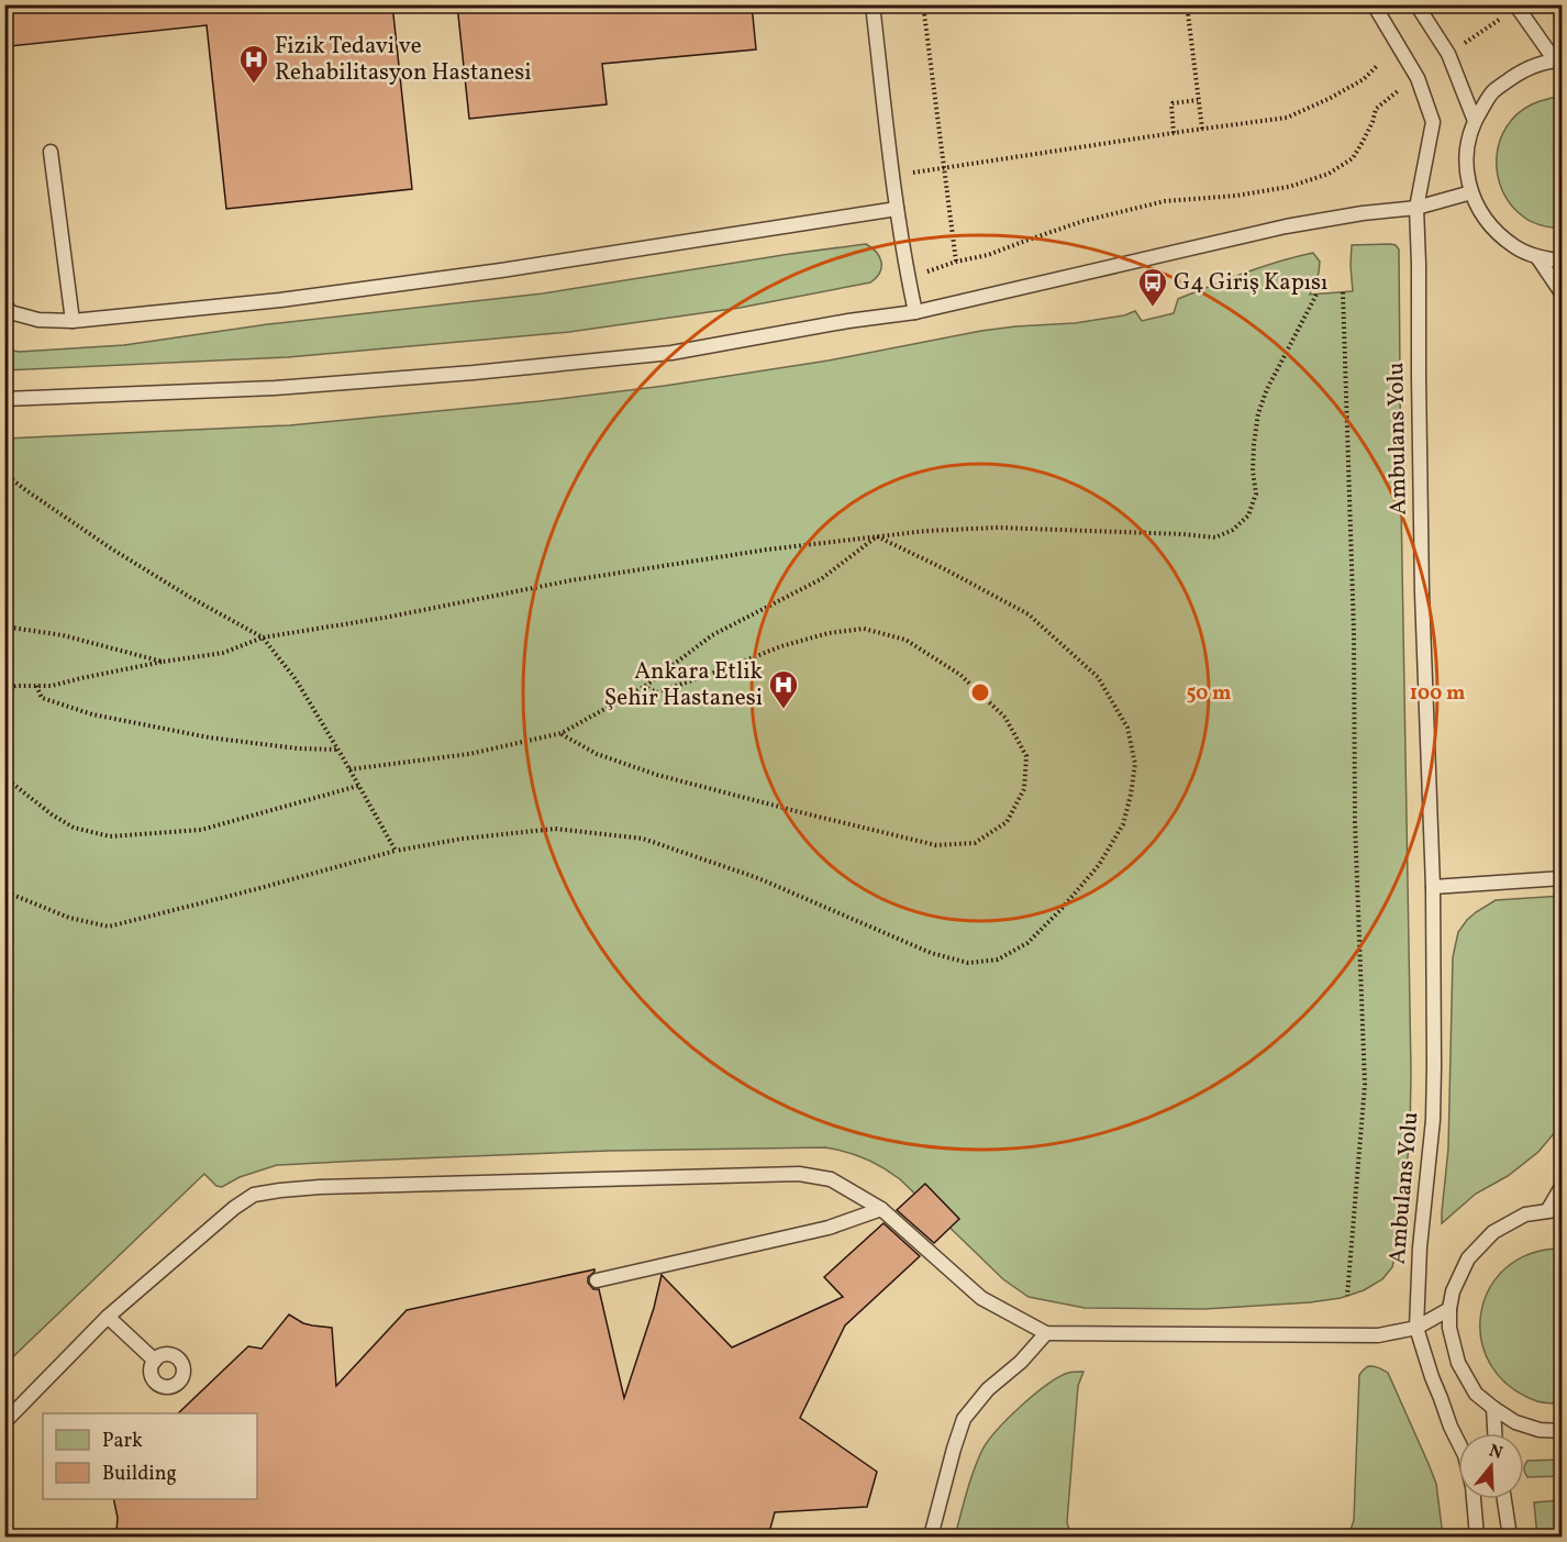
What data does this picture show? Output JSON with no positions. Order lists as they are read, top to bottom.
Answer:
{
  "streets": {
    "lane": ["Ambulans Yolu"]
  },
  "places": {
    "hospital": ["Fizik Tedavi ve Rehabilitasyon Hastanesi", "Ankara Etlik Şehir Hastanesi"],
    "bus stop": ["G4 Giriş Kapısı"]
  },
  "legend": ["Park", "Building"],
  "north": "top",
  "rings": ["50 m", "100 m"]
}
